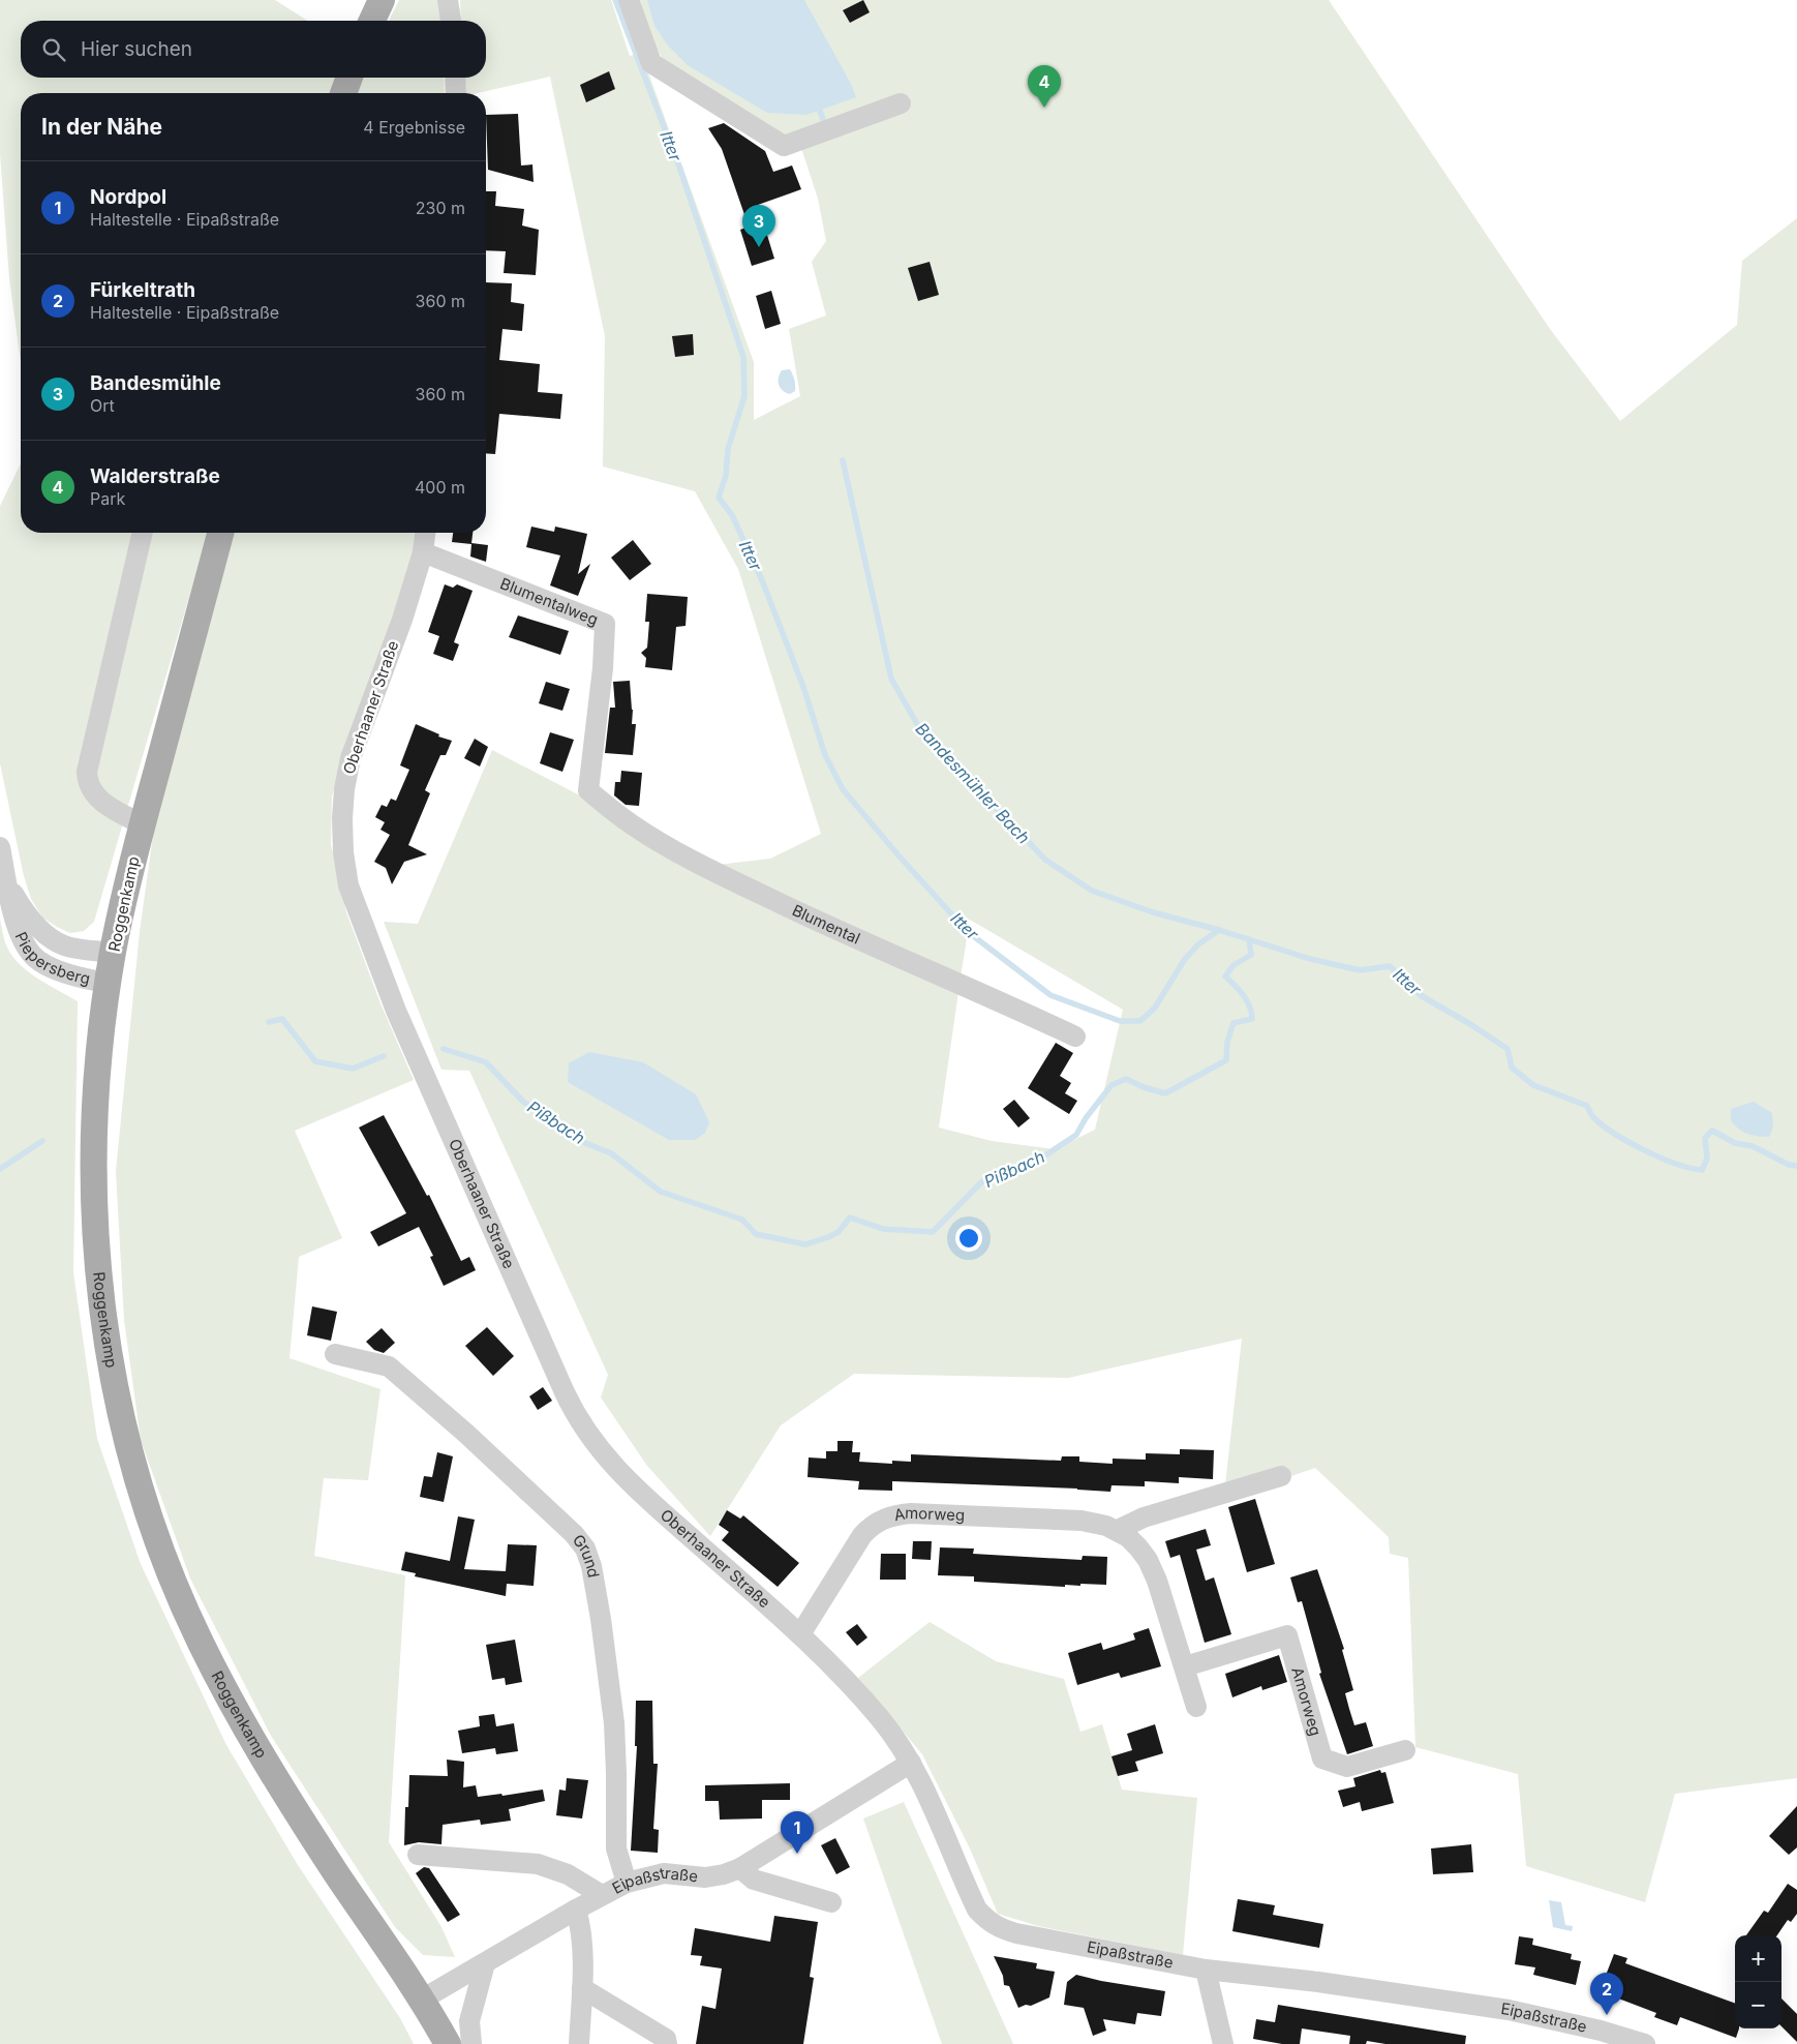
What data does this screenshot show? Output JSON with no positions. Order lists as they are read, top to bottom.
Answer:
{
  "streets": {
    "main road": ["Roggenkamp"],
    "street": [
      "Blumentalweg",
      "Oberhaaner Straße",
      "Blumental",
      "Piepersberg",
      "Amorweg",
      "Grund",
      "Eipaßstraße"
    ]
  },
  "crossings": [
    ["Blumentalweg", "Oberhaaner Straße"],
    ["Blumentalweg", "Blumental"],
    ["Oberhaaner Straße", "Amorweg"],
    ["Oberhaaner Straße", "Eipaßstraße"],
    ["Roggenkamp", "Piepersberg"],
    ["Roggenkamp", "Eipaßstraße"],
    ["Grund", "Eipaßstraße"]
  ],
  "water": ["Itter", "Bandesmühler Bach", "Pißbach"],
  "page": {
    "search": "Hier suchen",
    "pins": [
      "4",
      "3",
      "1",
      "2"
    ],
    "heading": ["In der Nähe", "4 Ergebnisse"],
    "list": [
      {
        "mark": "1",
        "name": "Nordpol",
        "note": "Haltestelle · Eipaßstraße",
        "value": "230 m"
      },
      {
        "mark": "2",
        "name": "Fürkeltrath",
        "note": "Haltestelle · Eipaßstraße",
        "value": "360 m"
      },
      {
        "mark": "3",
        "name": "Bandesmühle",
        "note": "Ort",
        "value": "360 m"
      },
      {
        "mark": "4",
        "name": "Walderstraße",
        "note": "Park",
        "value": "400 m"
      }
    ],
    "map_buttons": ["+", "−"]
  }
}
